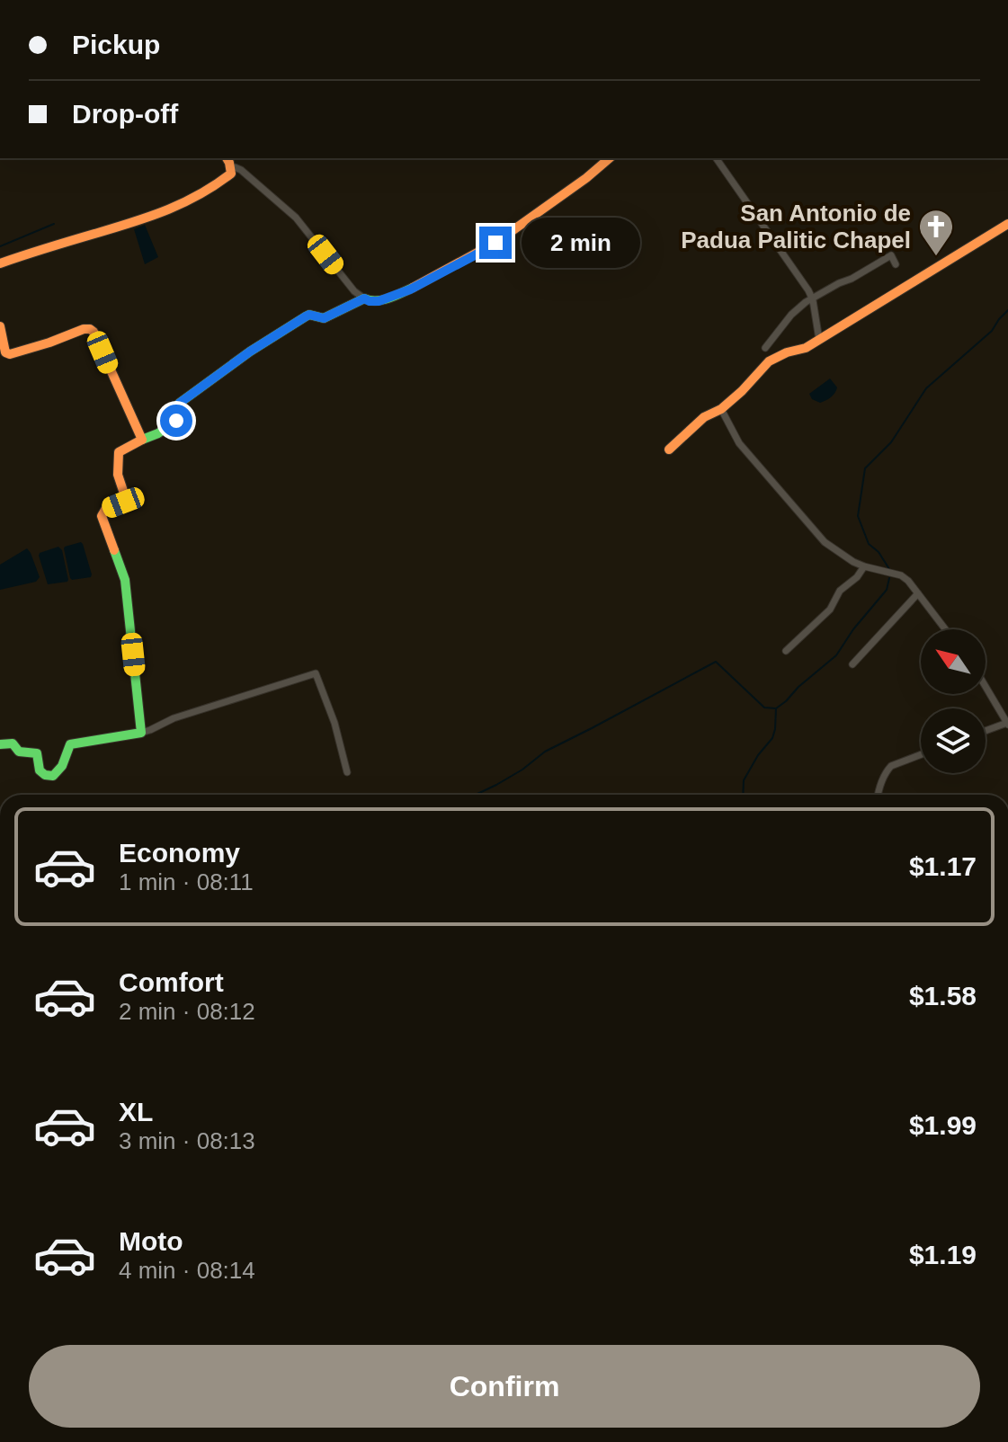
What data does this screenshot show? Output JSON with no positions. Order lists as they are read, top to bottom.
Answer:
{
  "places": {
    "church": ["San Antonio de Padua Palitic Chapel"]
  },
  "north": "top left",
  "page": {
    "banner": ["Pickup", "Drop-off"],
    "bubble": "2 min",
    "list": [
      {
        "name": "Economy",
        "note": "1 min · 08:11",
        "value": "$1.17"
      },
      {
        "name": "Comfort",
        "note": "2 min · 08:12",
        "value": "$1.58"
      },
      {
        "name": "XL",
        "note": "3 min · 08:13",
        "value": "$1.99"
      },
      {
        "name": "Moto",
        "note": "4 min · 08:14",
        "value": "$1.19"
      }
    ],
    "buttons": "Confirm"
  }
}
